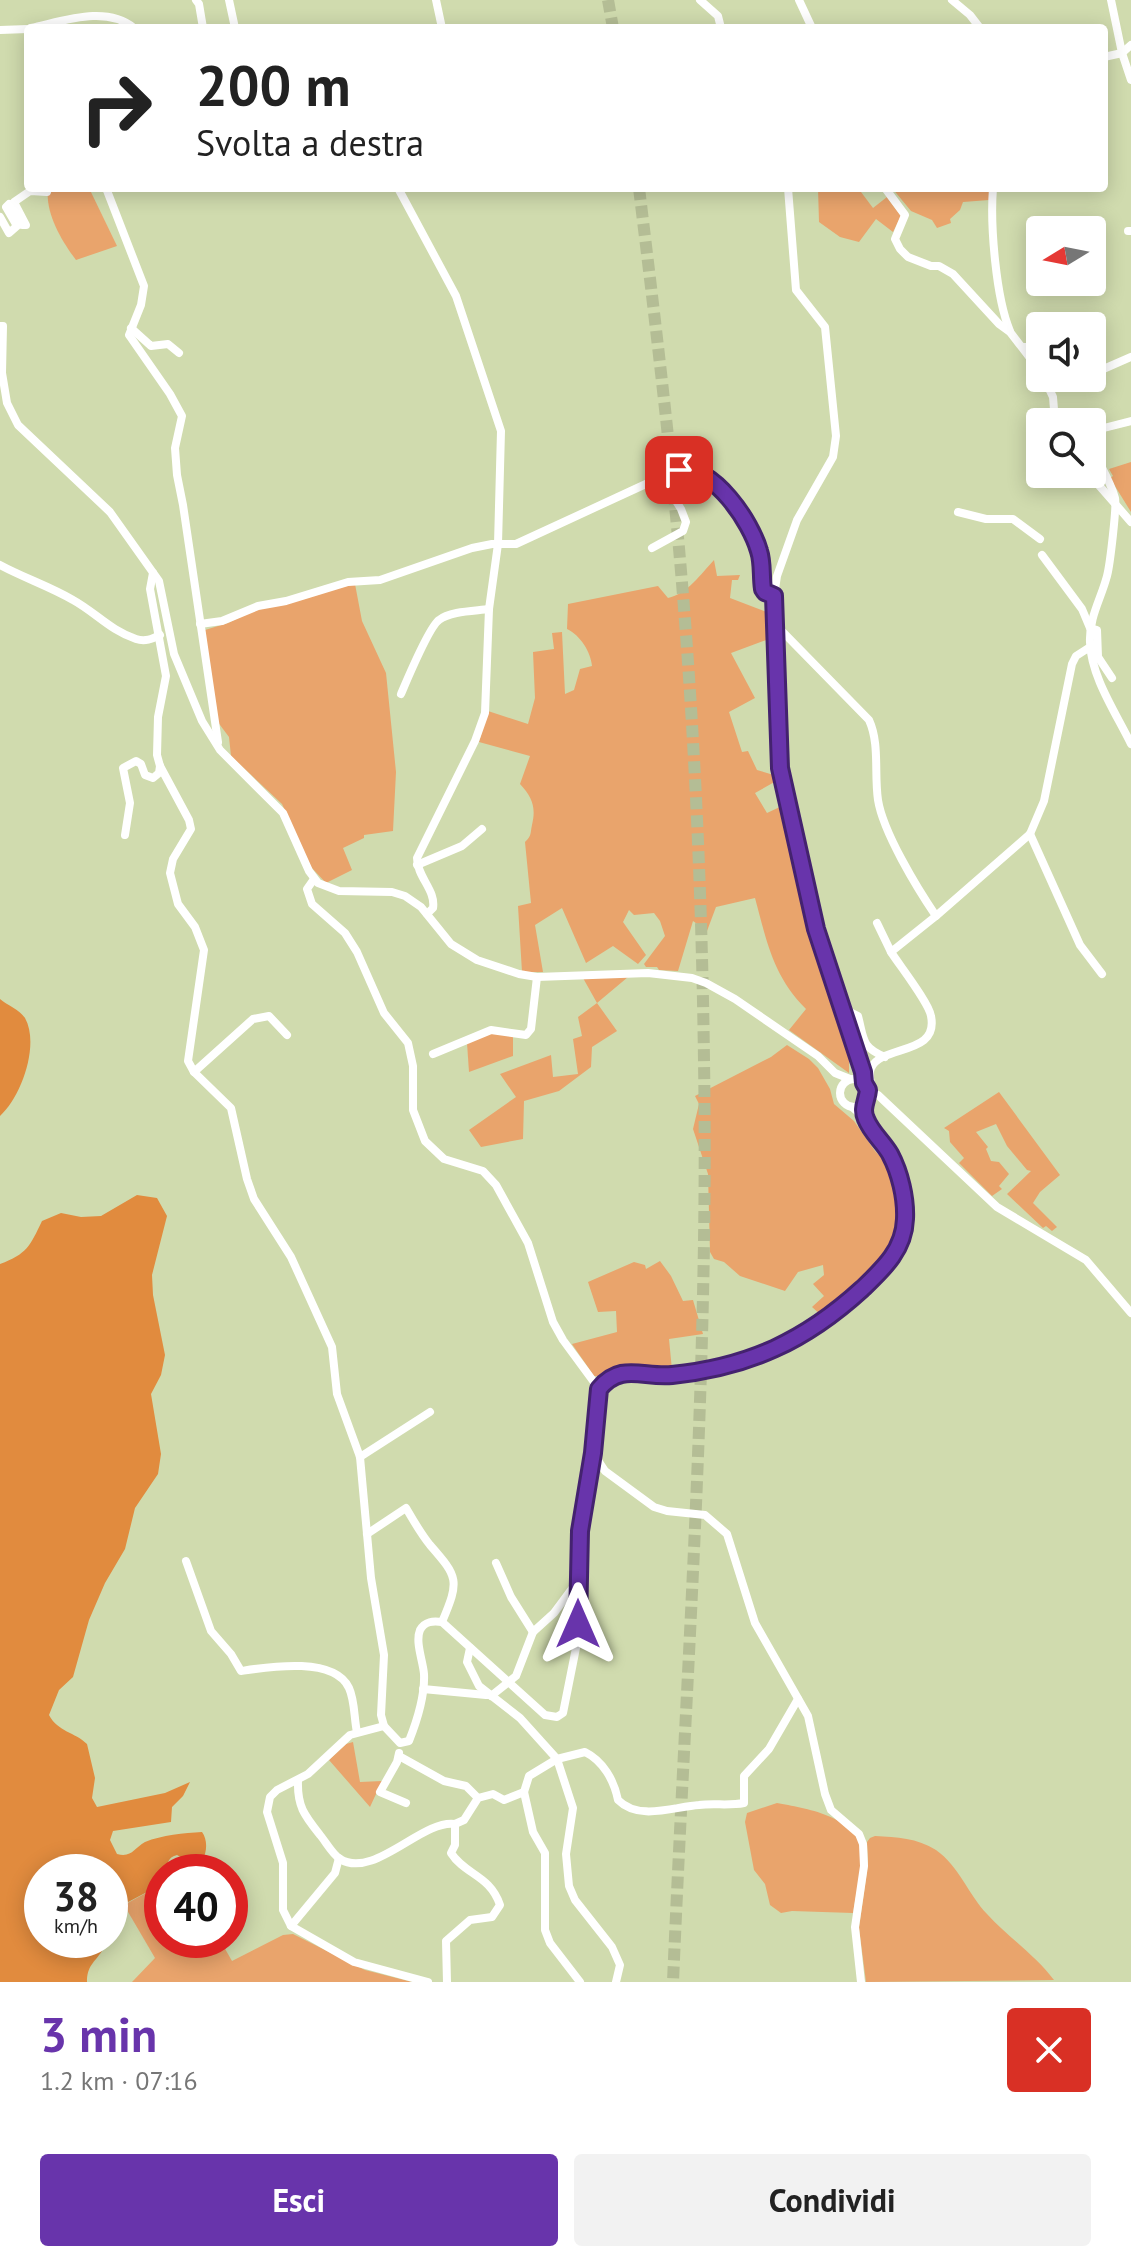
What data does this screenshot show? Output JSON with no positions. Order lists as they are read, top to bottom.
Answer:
{
  "north": "left",
  "page": {
    "turn": ["200 m", "Svolta a destra"],
    "speed": "38 km/h",
    "limit": "40",
    "heading": ["3 min", "1.2 km · 07:16"],
    "buttons": ["Esci", "Condividi"]
  }
}
